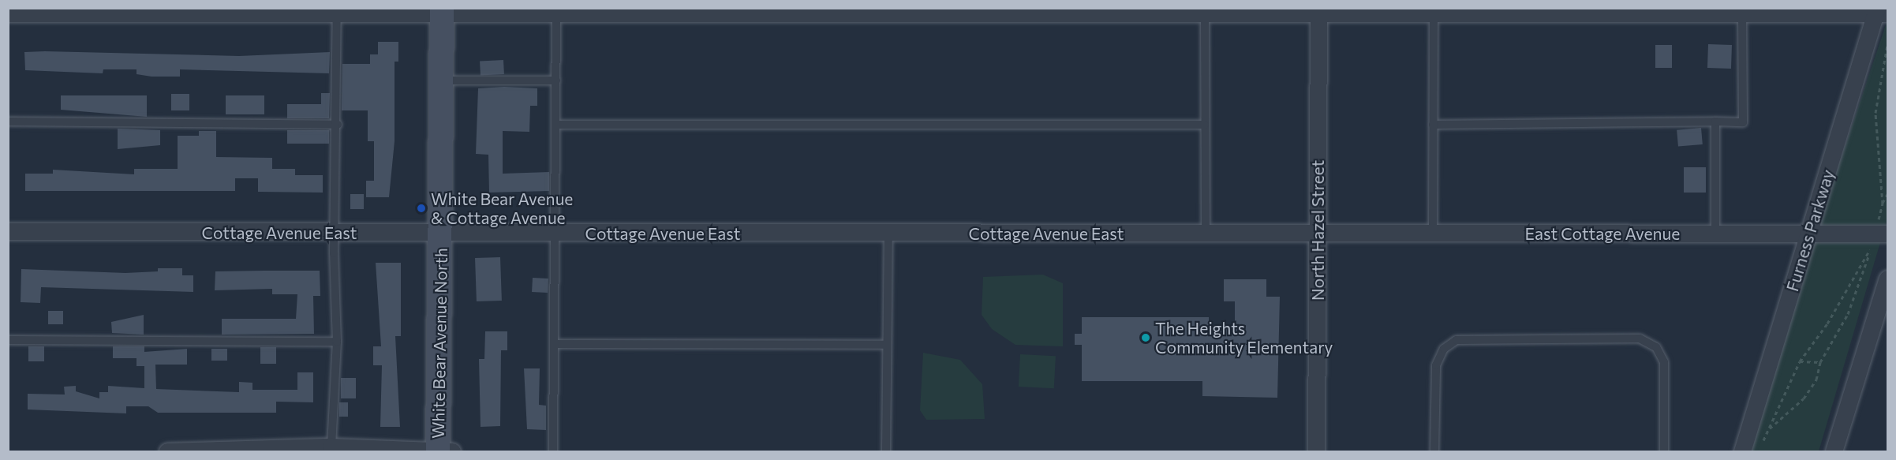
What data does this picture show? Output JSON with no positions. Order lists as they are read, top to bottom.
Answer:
{
  "streets": {
    "main road": ["White Bear Avenue North"],
    "street": [
      "North Hazel Street",
      "Furness Parkway",
      "Cottage Avenue East",
      "East Cottage Avenue"
    ]
  },
  "crossings": [
    ["North Hazel Street", "Cottage Avenue East"],
    ["North Hazel Street", "East Cottage Avenue"],
    ["Furness Parkway", "East Cottage Avenue"],
    ["Cottage Avenue East", "East Cottage Avenue"],
    ["Cottage Avenue East", "White Bear Avenue North"]
  ],
  "places": ["White Bear Avenue & Cottage Avenue", "The Heights Community Elementary"]
}
